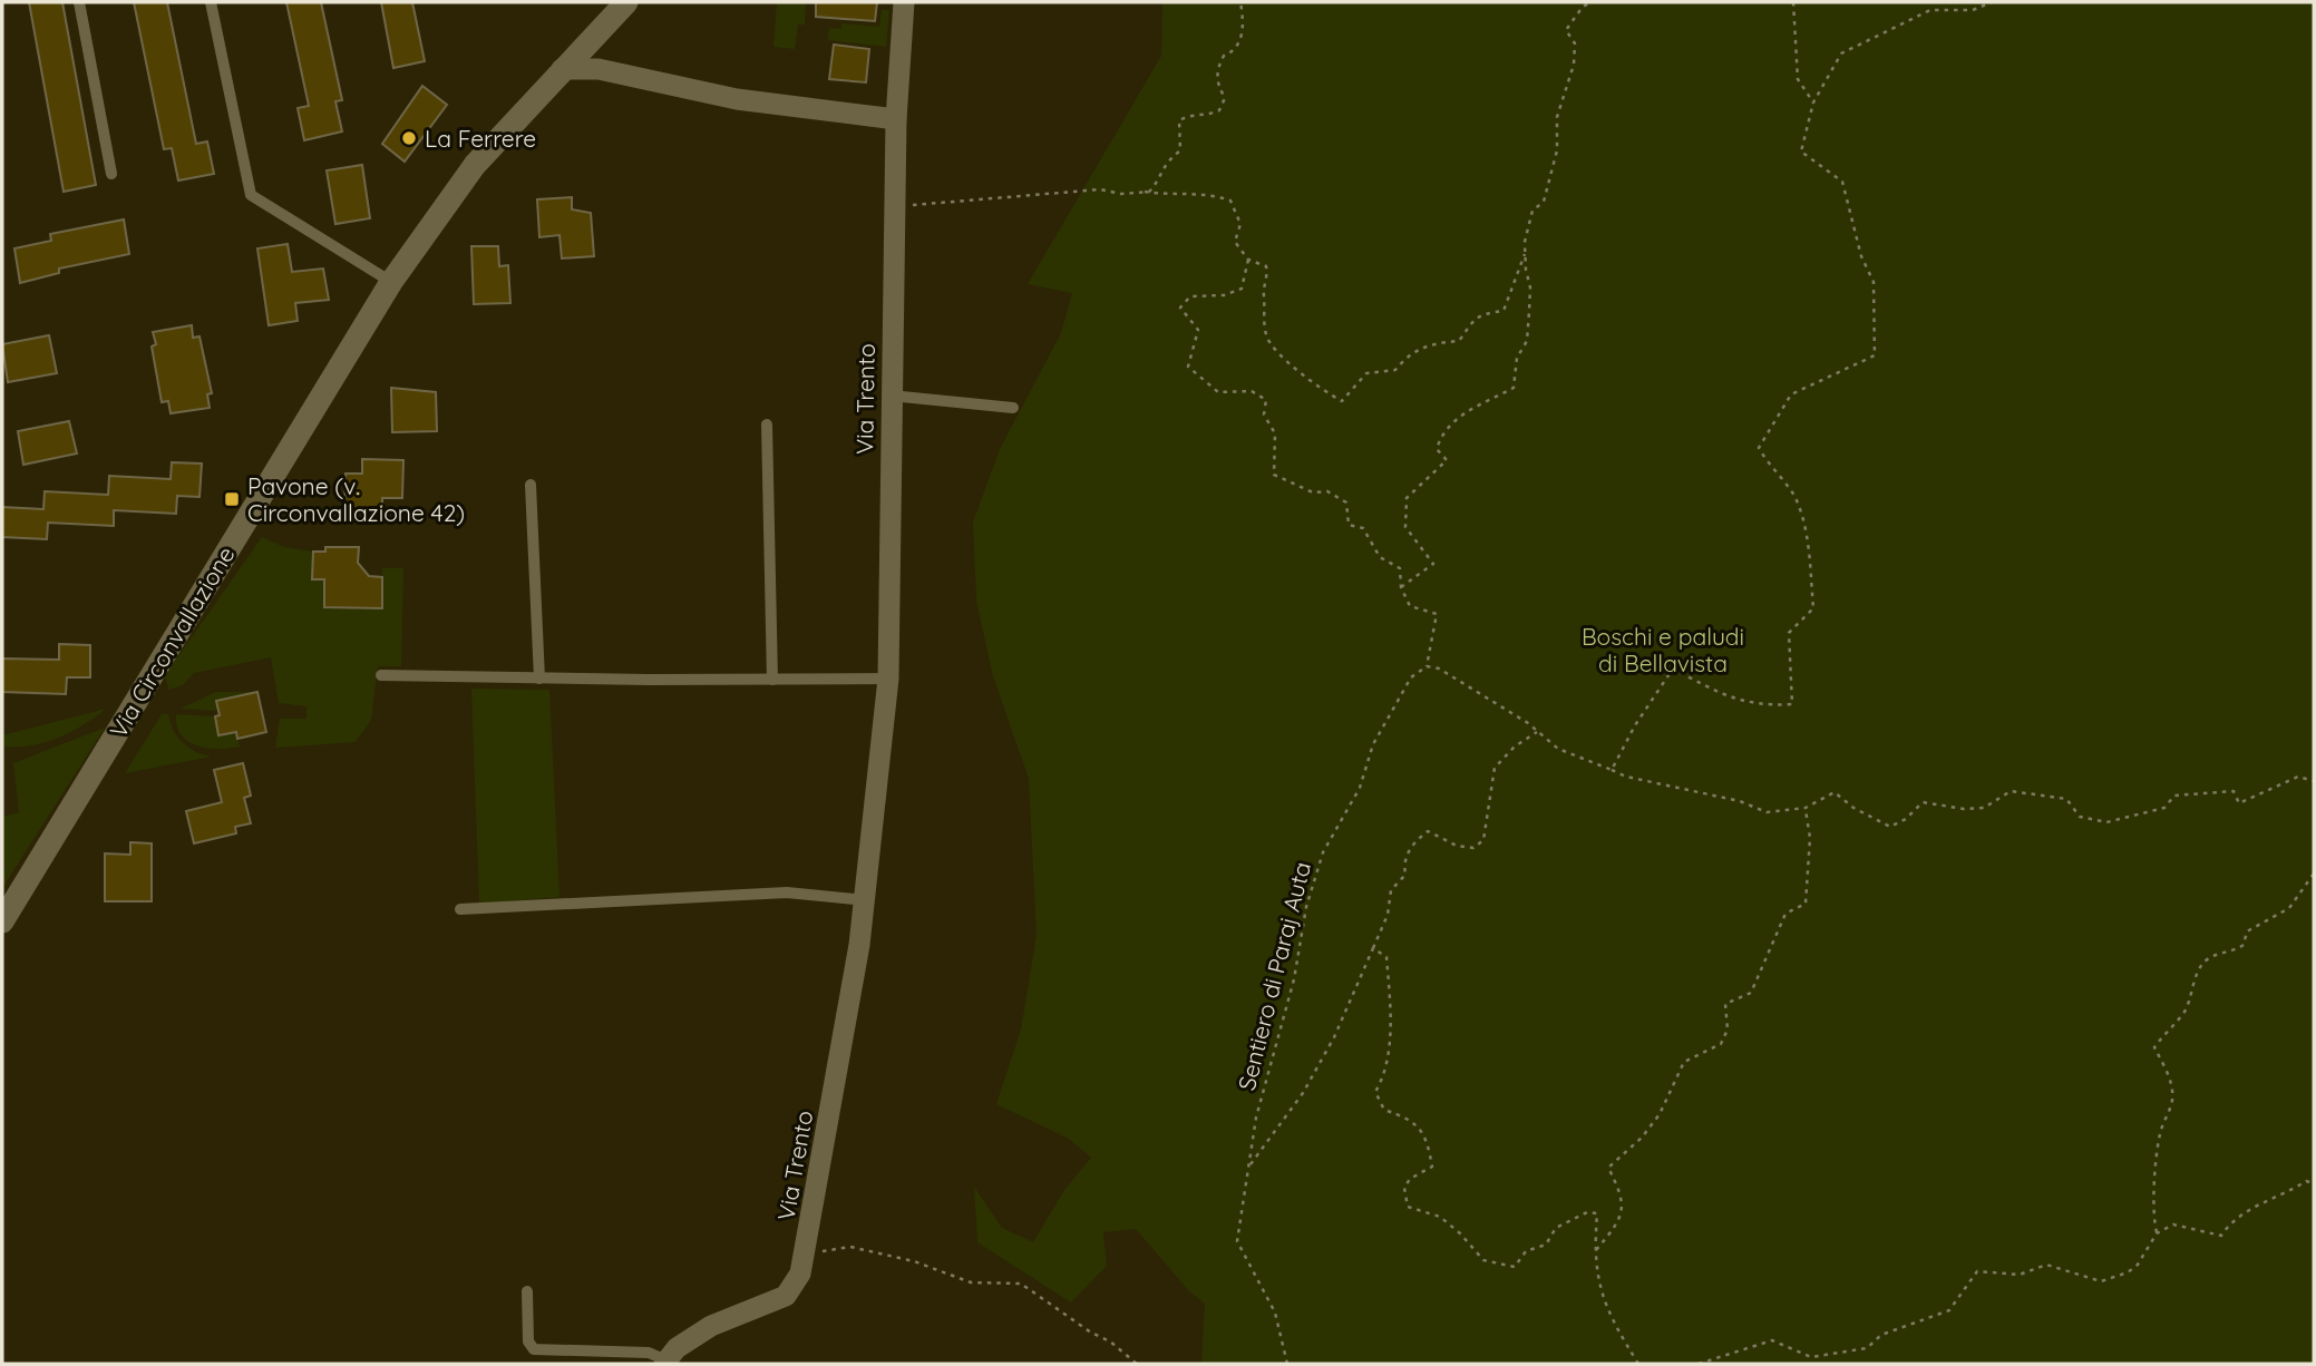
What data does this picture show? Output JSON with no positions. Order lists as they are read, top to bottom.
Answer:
{
  "streets": {
    "main road": ["Via Circonvallazione"],
    "street": ["Via Trento"],
    "path": ["Sentiero di Paraj Auta"]
  },
  "parks": ["Boschi e paludi di Bellavista"],
  "places": {
    "other": ["La Ferrere"],
    "transit": ["Pavone (v. Circonvallazione 42)"]
  }
}
